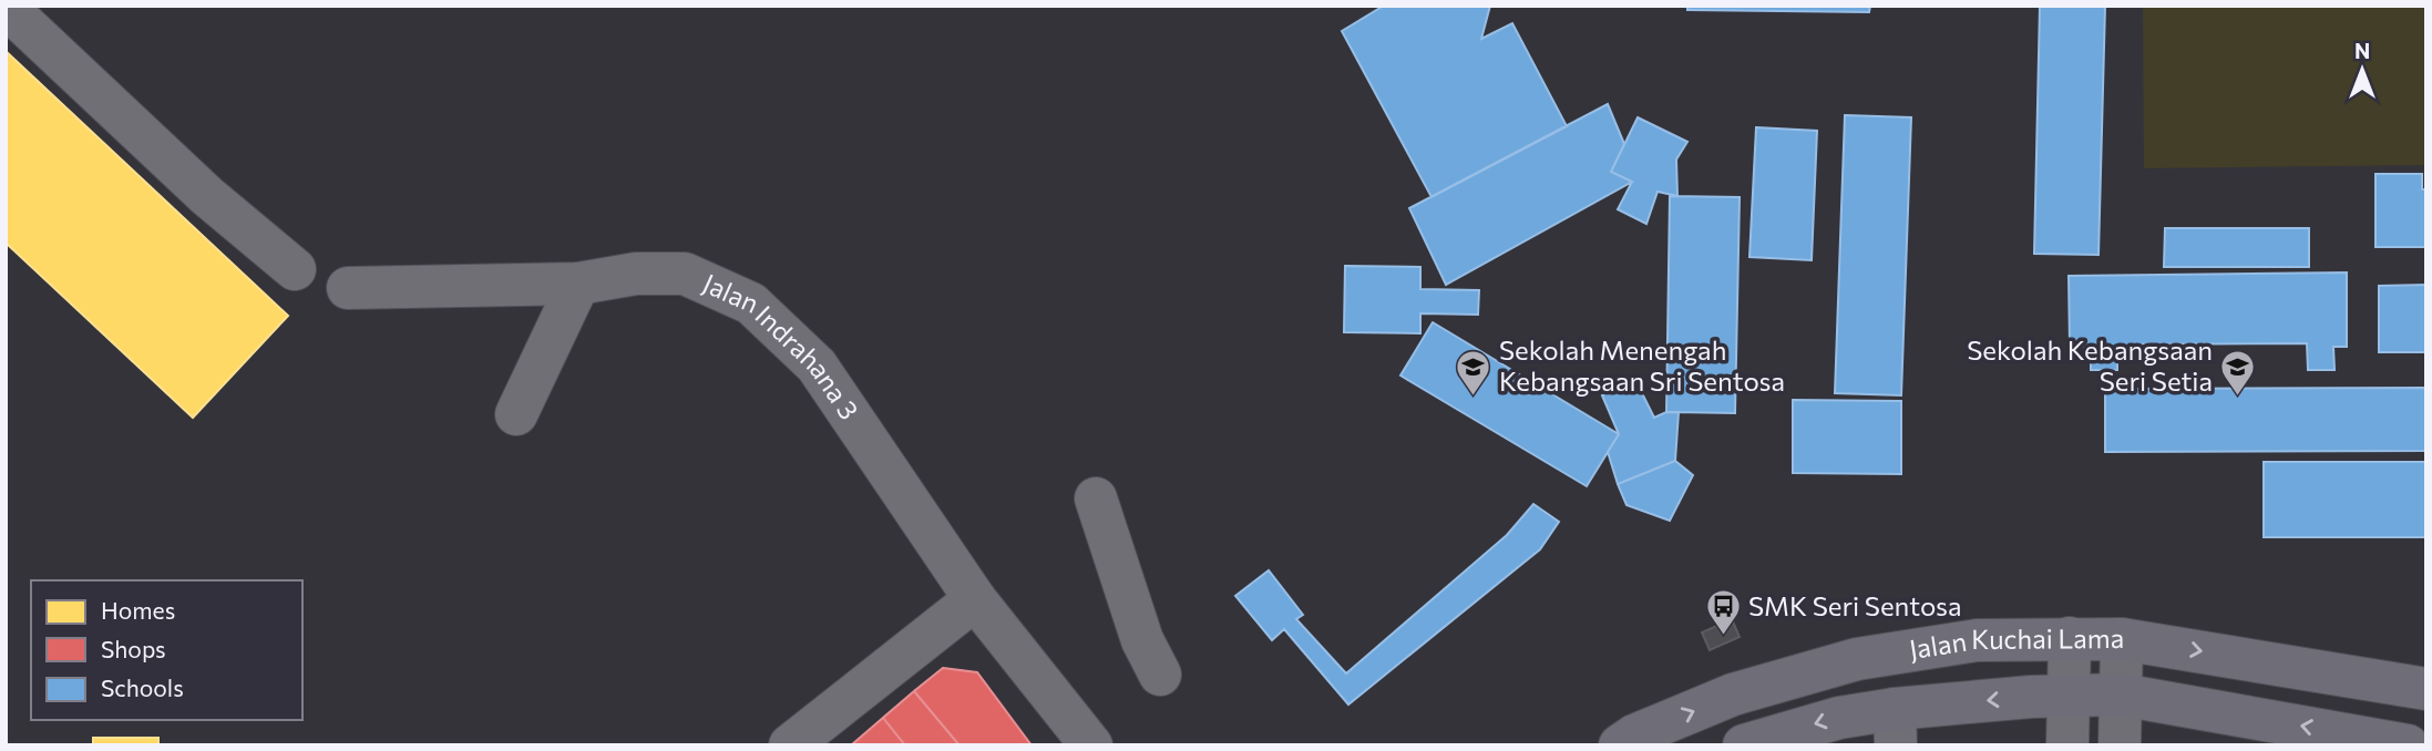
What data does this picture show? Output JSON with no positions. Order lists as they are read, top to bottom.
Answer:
{
  "streets": {
    "main road": ["Jalan Kuchai Lama"],
    "street": ["Jalan Indrahana 3"]
  },
  "places": {
    "school or university": ["Sekolah Menengah Kebangsaan Sri Sentosa", "Sekolah Kebangsaan Seri Setia"],
    "bus stop": ["SMK Seri Sentosa"]
  },
  "legend": ["Homes", "Shops", "Schools"],
  "north": "top"
}
